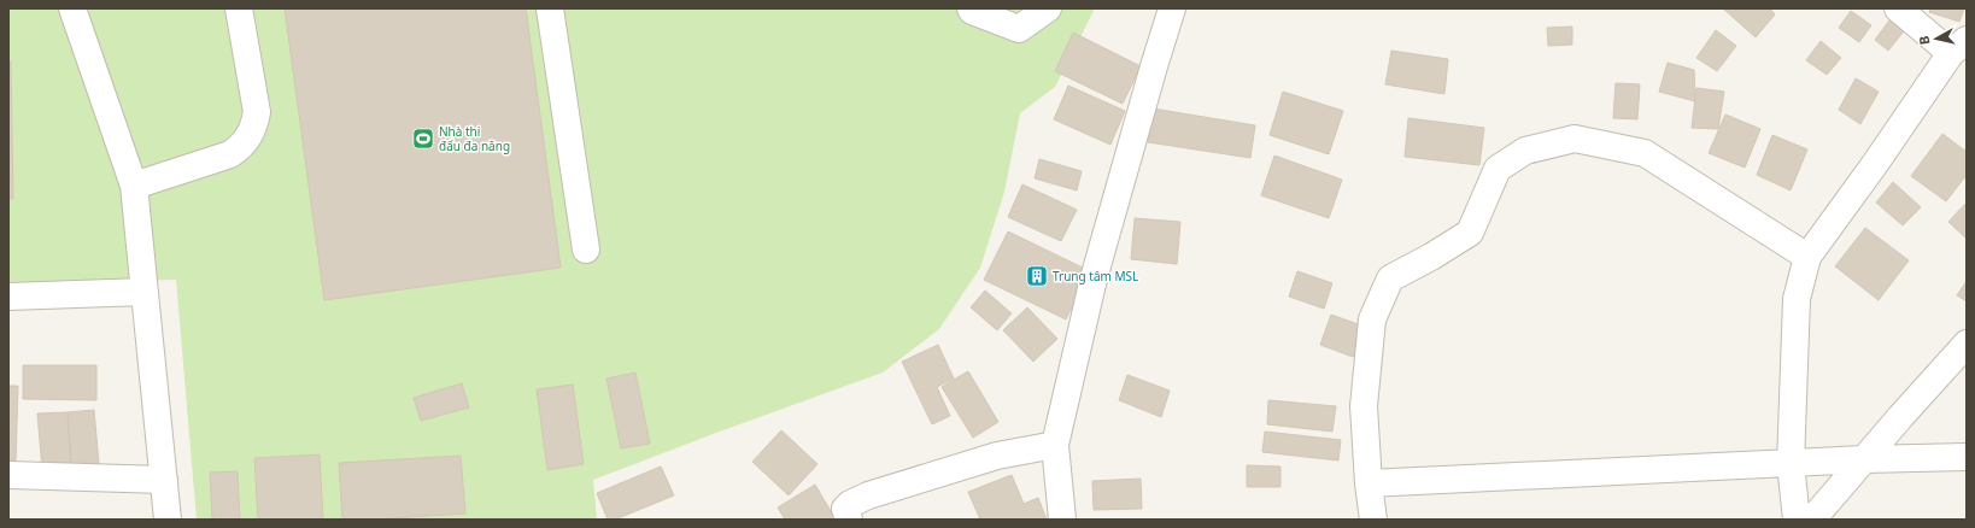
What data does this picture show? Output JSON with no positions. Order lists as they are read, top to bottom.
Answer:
{
  "places": {
    "sports": ["Nhà thi đấu đa năng"],
    "building": ["Trung tâm MSL"]
  },
  "north": "left"
}
